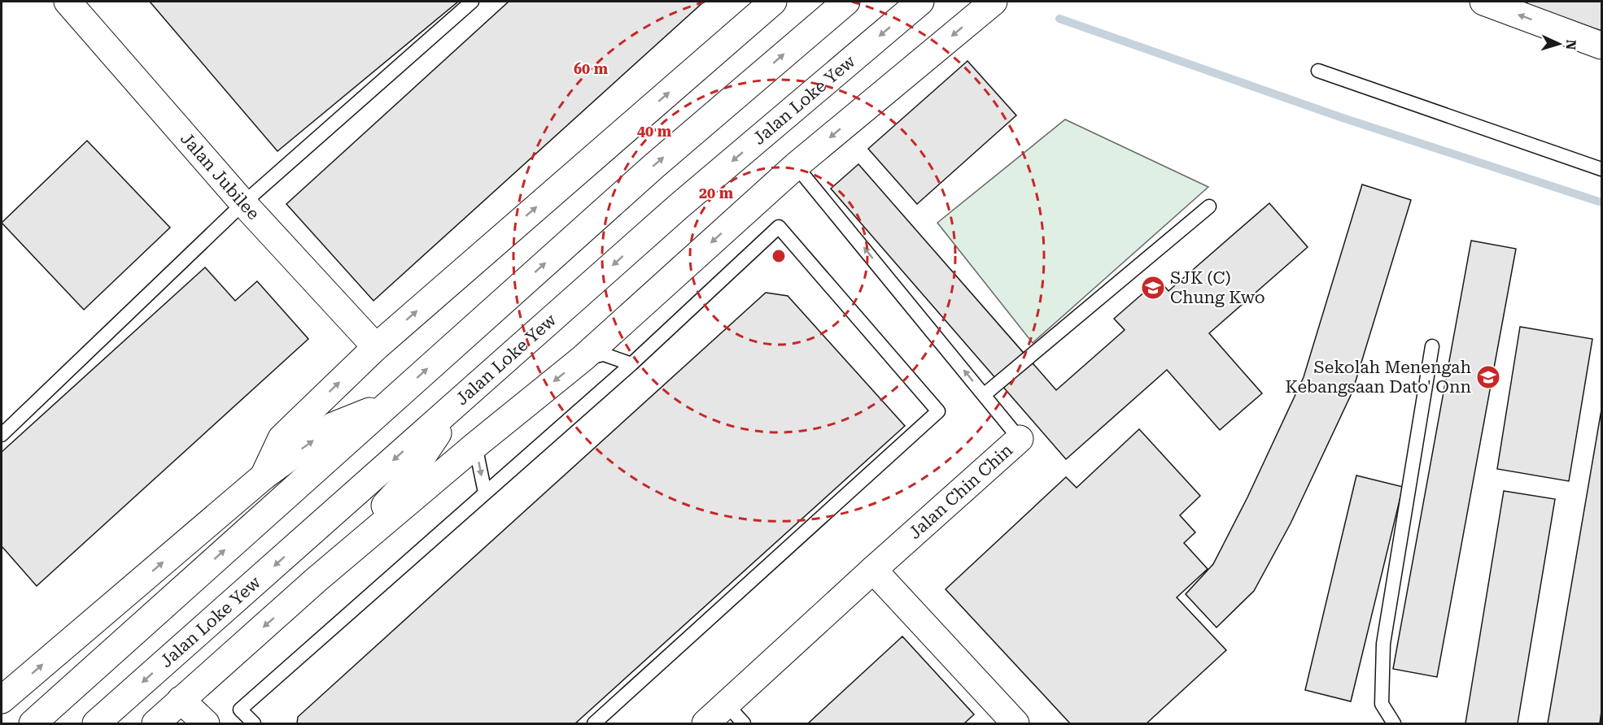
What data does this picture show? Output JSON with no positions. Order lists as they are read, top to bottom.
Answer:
{
  "streets": {
    "main road": ["Jalan Loke Yew", "Jalan Jubilee", "Jalan Chin Chin"]
  },
  "one_way": ["Jalan Chin Chin"],
  "places": {
    "school or university": ["SJK (C) Chung Kwo", "Sekolah Menengah Kebangsaan Dato' Onn"]
  },
  "north": "right",
  "rings": ["60 m", "40 m", "20 m"]
}
